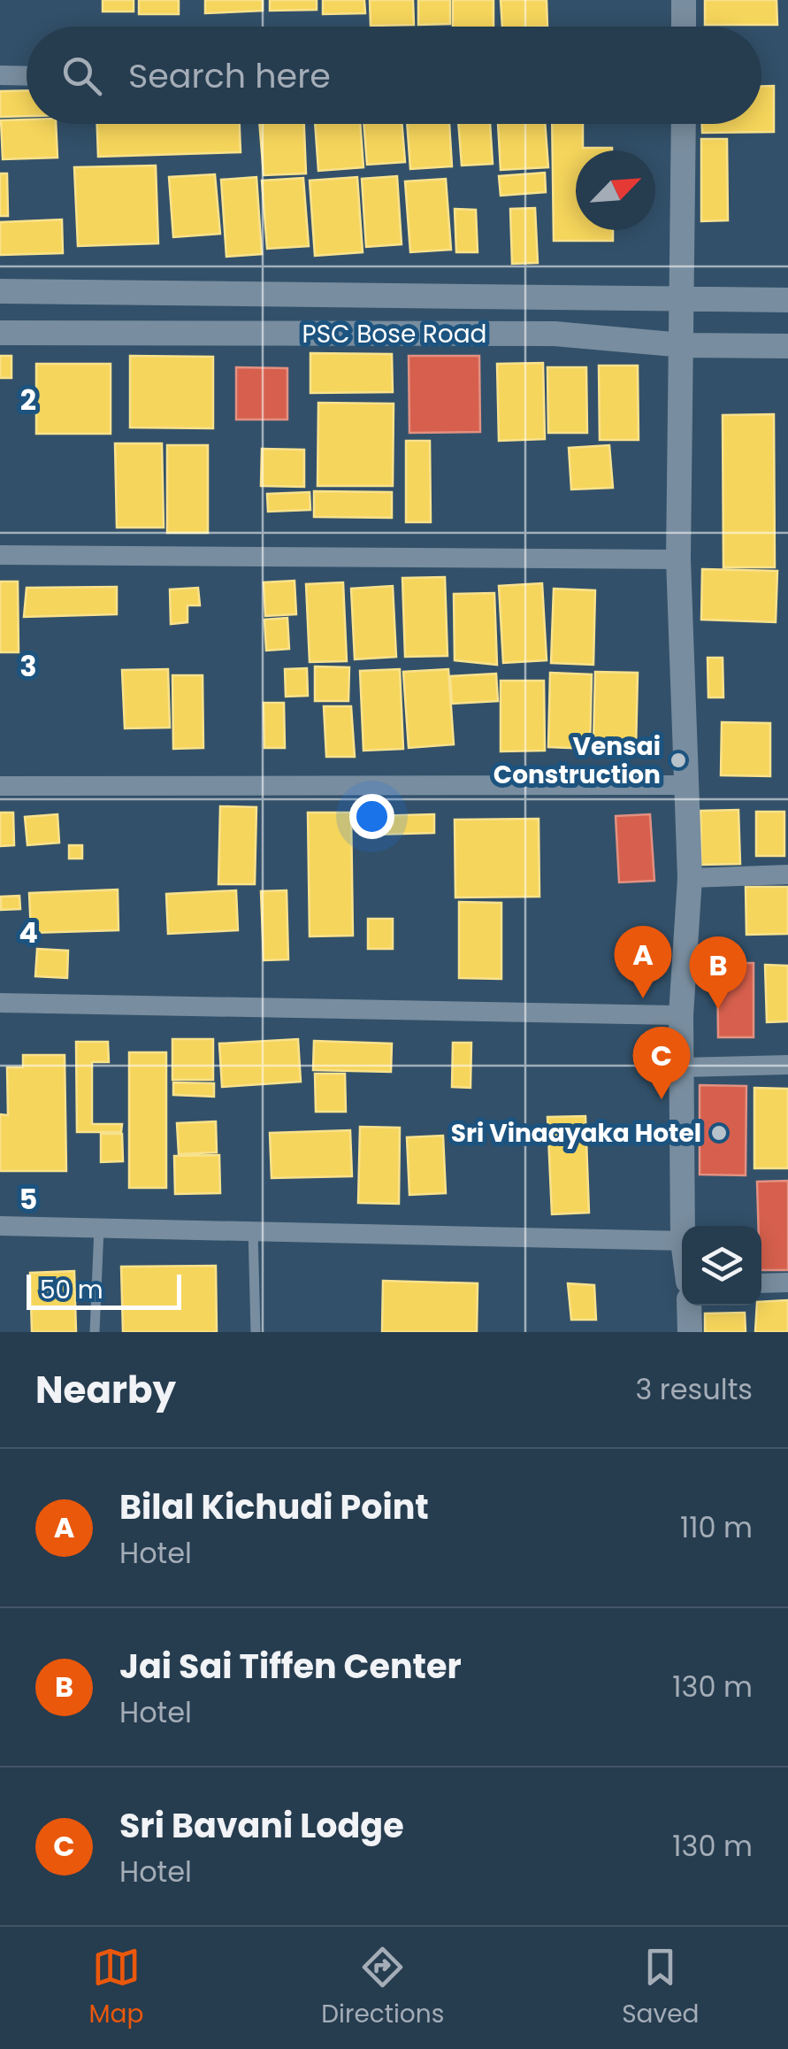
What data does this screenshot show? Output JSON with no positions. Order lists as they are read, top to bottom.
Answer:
{
  "streets": {
    "street": ["PSC Bose Road"]
  },
  "places": ["Vensai Construction", "Sri Vinaayaka Hotel"],
  "scale_bar": "50 m",
  "north": "top right",
  "page": {
    "search": "Search here",
    "pins": ["A", "B", "C"],
    "scale": "50 m",
    "heading": ["Nearby", "3 results"],
    "list": [
      {
        "mark": "A",
        "name": "Bilal Kichudi Point",
        "note": "Hotel",
        "value": "110 m"
      },
      {
        "mark": "B",
        "name": "Jai Sai Tiffen Center",
        "note": "Hotel",
        "value": "130 m"
      },
      {
        "mark": "C",
        "name": "Sri Bavani Lodge",
        "note": "Hotel",
        "value": "130 m"
      }
    ],
    "nav": ["Map", "Directions", "Saved"]
  },
  "grid": {
    "rows": [
      "2",
      "3",
      "4",
      "5"
    ]
  }
}
